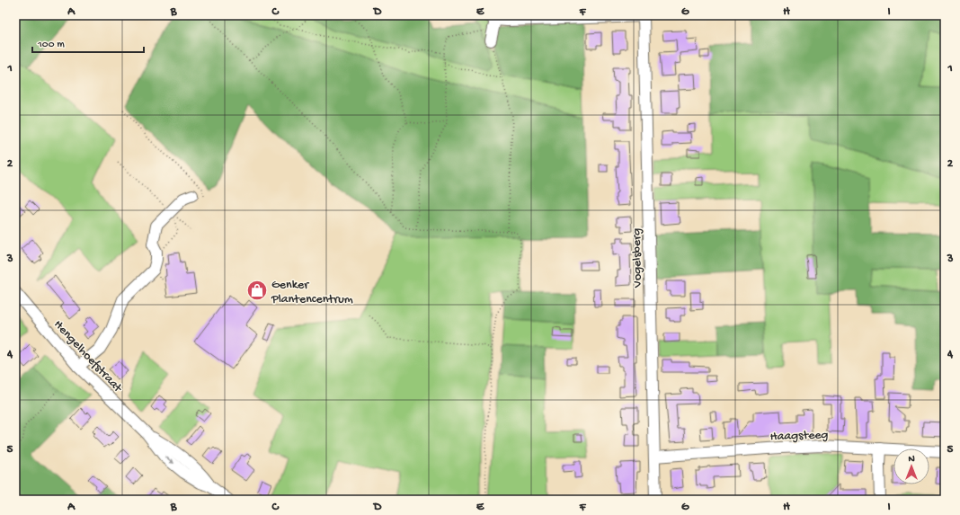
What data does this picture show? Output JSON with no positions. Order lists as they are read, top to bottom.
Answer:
{
  "streets": {
    "street": ["Vogelsberg", "Hengelhoefstraat", "Haagsteeg"]
  },
  "crossings": [
    ["Vogelsberg", "Haagsteeg"]
  ],
  "places": {
    "shop": ["Genker Plantencentrum"]
  },
  "scale_bar": "100 m",
  "north": "top",
  "grid": {
    "columns": [
      "A",
      "B",
      "C",
      "D",
      "E",
      "F",
      "G",
      "H",
      "I"
    ],
    "rows": [
      "1",
      "2",
      "3",
      "4",
      "5"
    ]
  }
}
